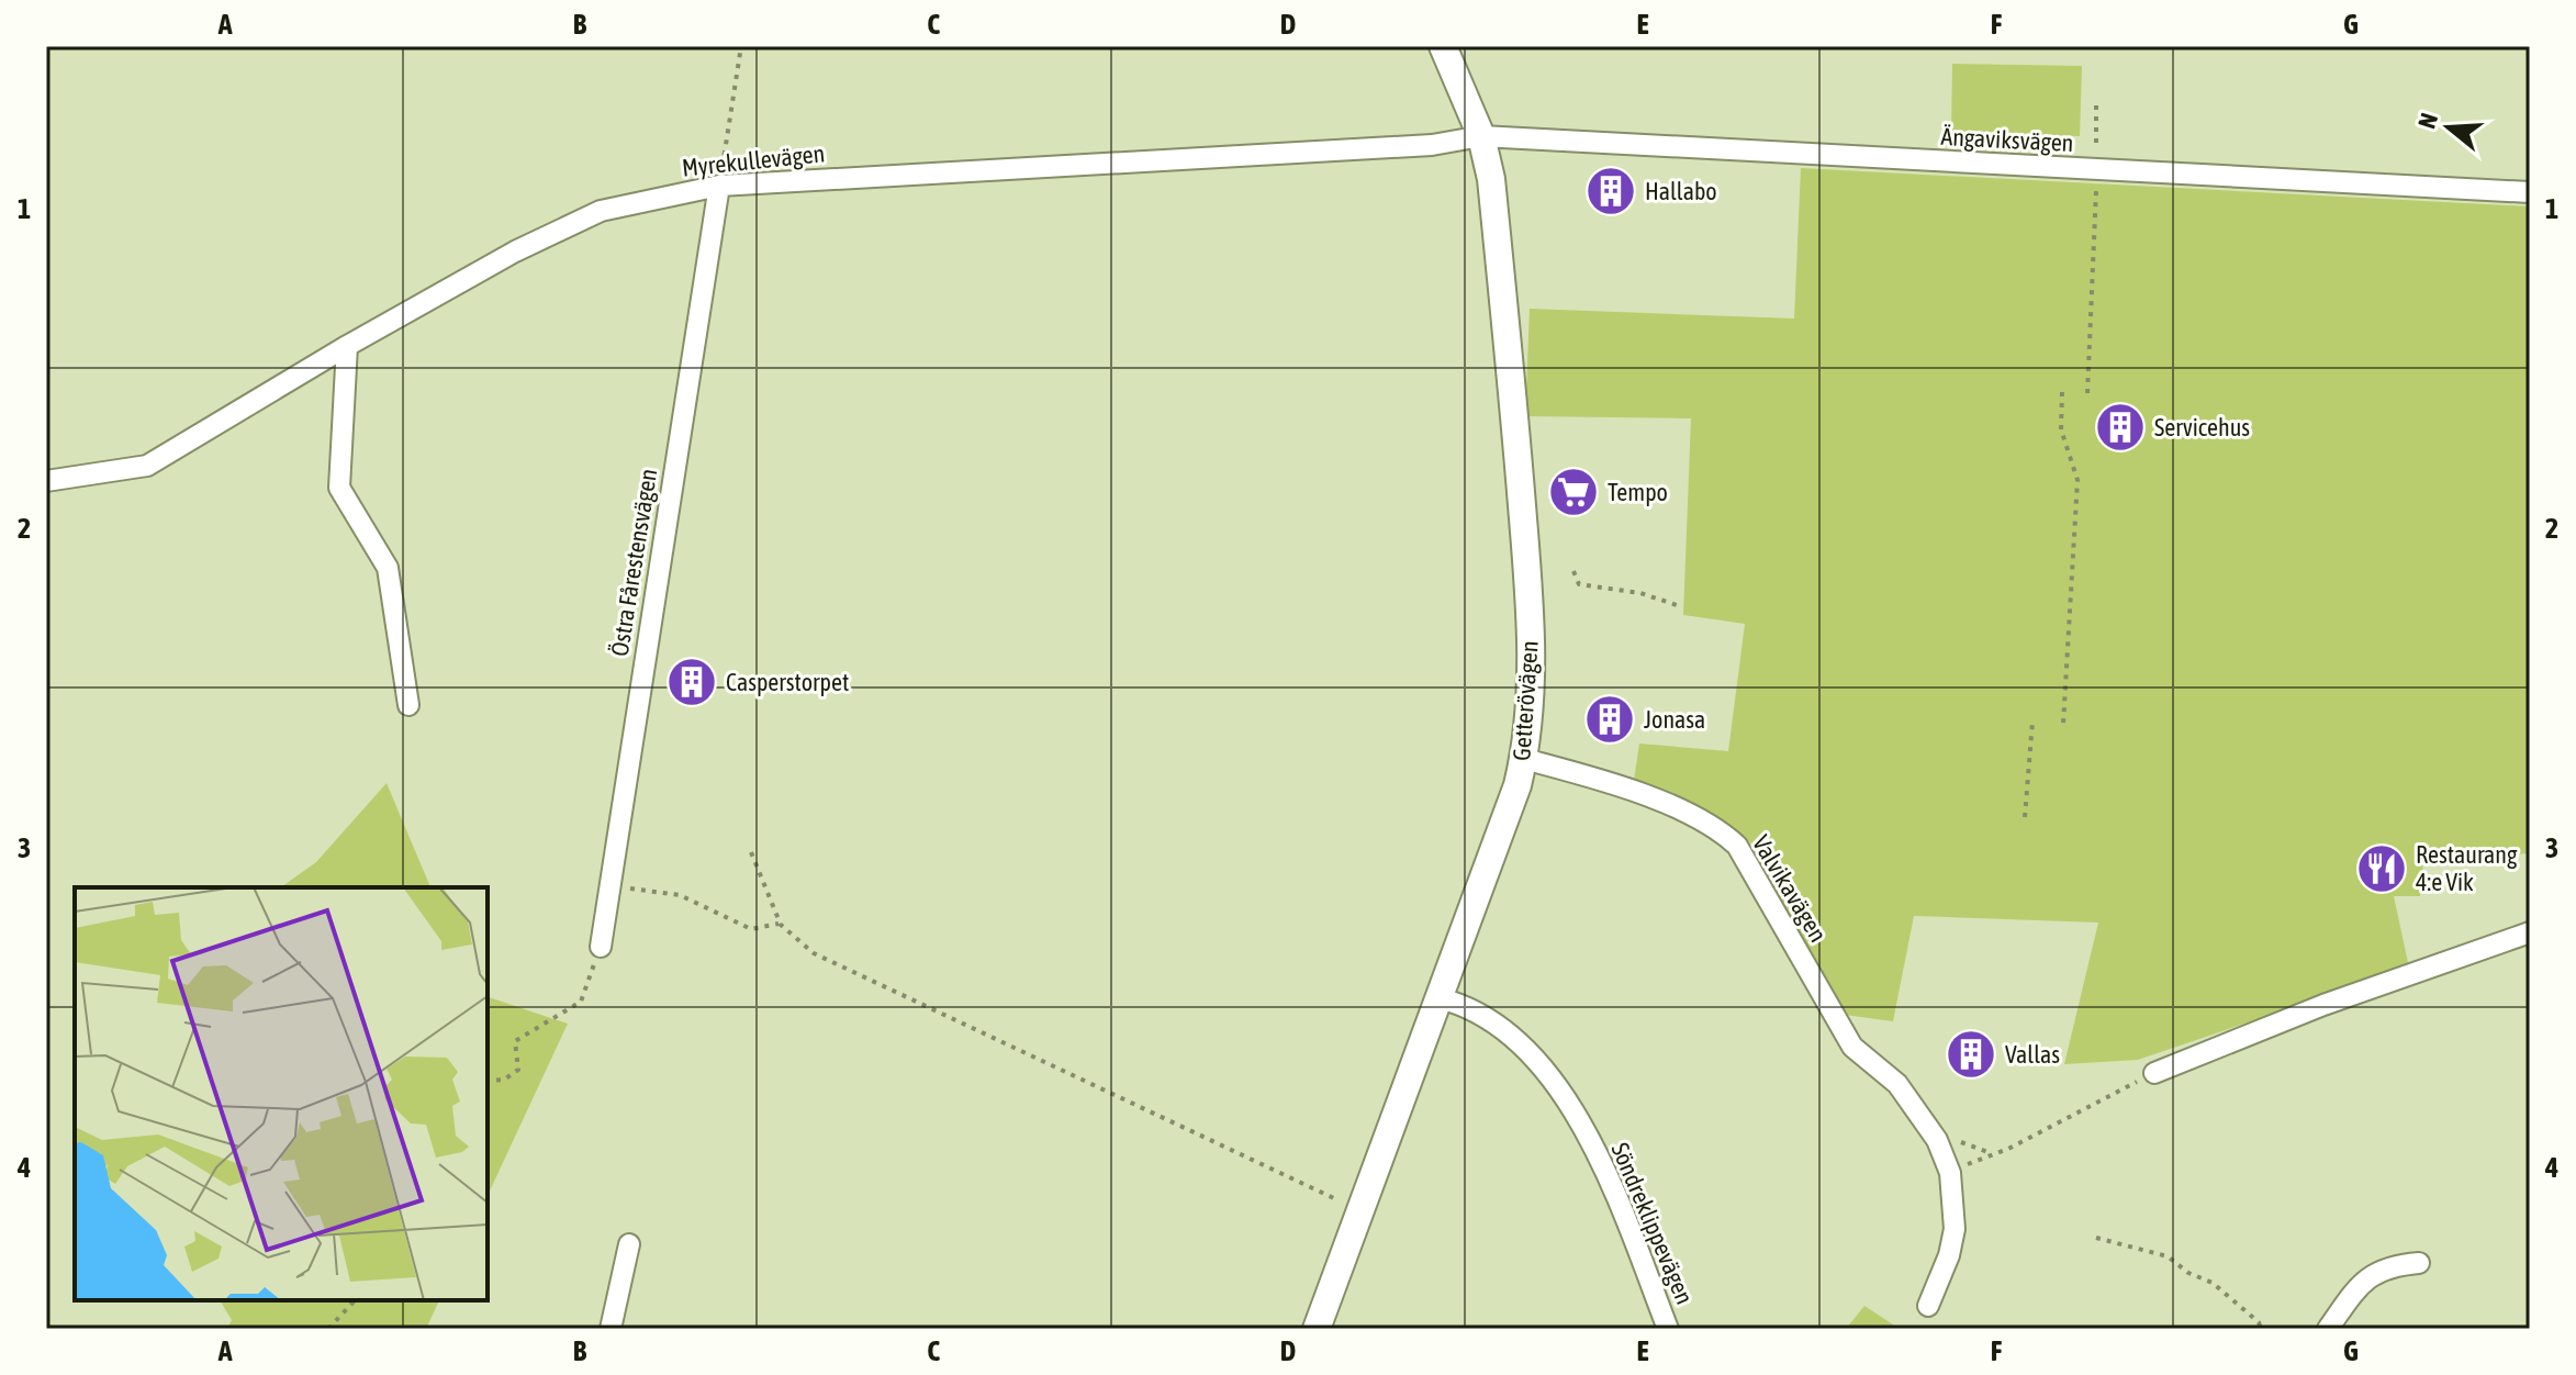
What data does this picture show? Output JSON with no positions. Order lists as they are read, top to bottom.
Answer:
{
  "streets": {
    "street": [
      "Ängaviksvägen",
      "Myrekullevägen",
      "Östra Fårestensvägen",
      "Getterövägen",
      "Valvikavägen",
      "Söndreklippevägen"
    ]
  },
  "crossings": [
    ["Ängaviksvägen", "Myrekullevägen"],
    ["Ängaviksvägen", "Getterövägen"],
    ["Myrekullevägen", "Östra Fårestensvägen"],
    ["Myrekullevägen", "Getterövägen"],
    ["Getterövägen", "Valvikavägen"],
    ["Getterövägen", "Söndreklippevägen"]
  ],
  "places": {
    "building": [
      "Hallabo",
      "Servicehus",
      "Casperstorpet",
      "Jonasa",
      "Vallas"
    ],
    "supermarket": ["Tempo"],
    "restaurant": ["Restaurang 4:e Vik"]
  },
  "north": "left",
  "grid": {
    "columns": [
      "A",
      "B",
      "C",
      "D",
      "E",
      "F",
      "G"
    ],
    "rows": [
      "1",
      "2",
      "3",
      "4"
    ]
  }
}
